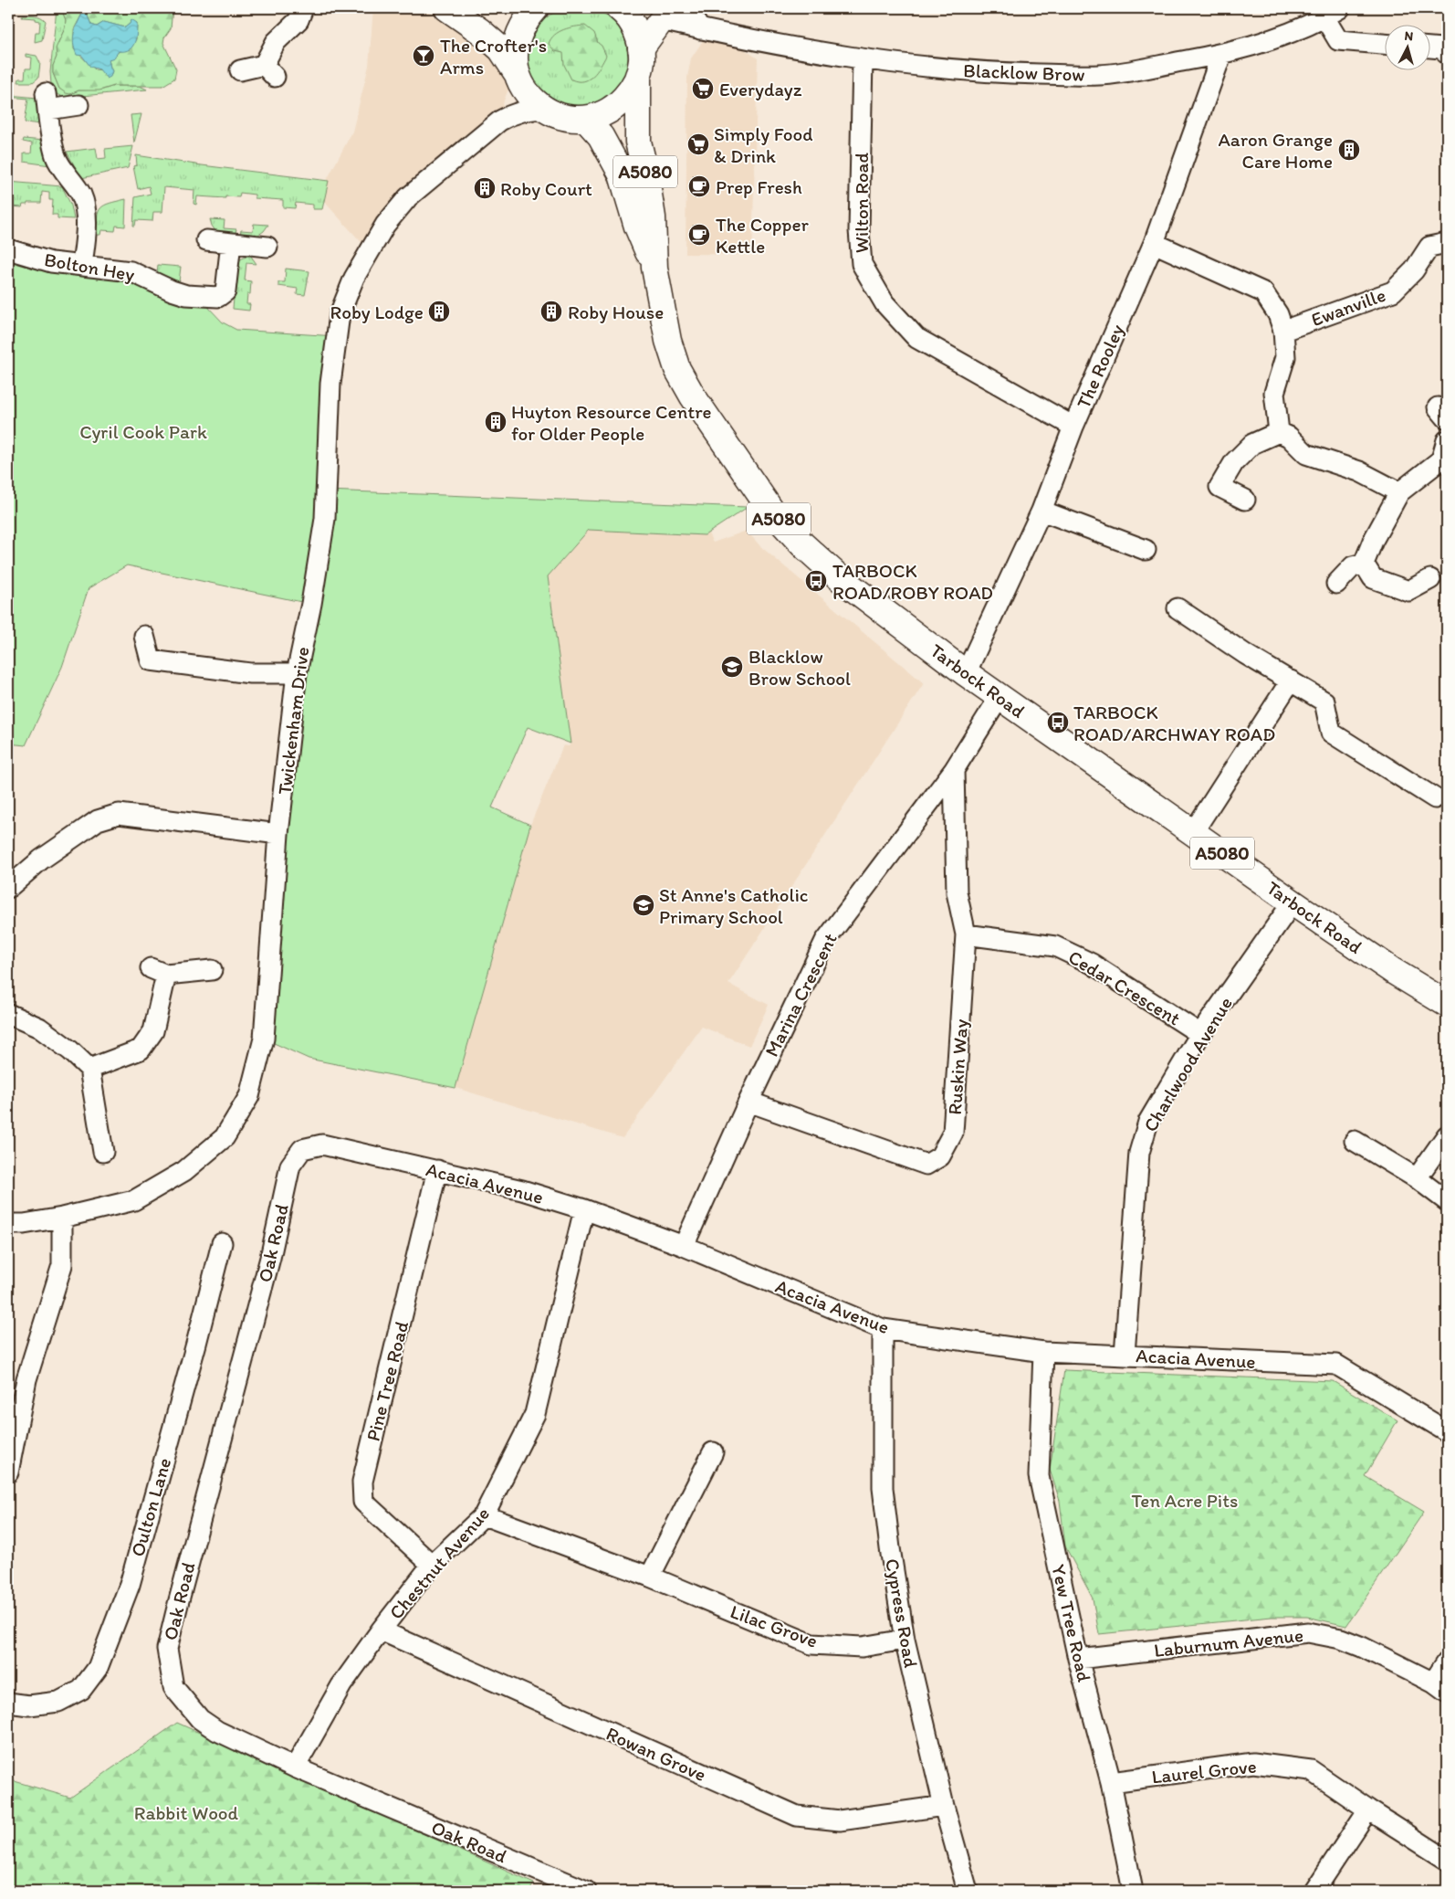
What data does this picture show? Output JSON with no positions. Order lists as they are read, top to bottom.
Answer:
{
  "streets": {
    "main road": ["A5080", "Tarbock Road"],
    "street": [
      "Blacklow Brow",
      "Wilton Road",
      "Bolton Hey",
      "Ewanville",
      "The Rooley",
      "Twickenham Drive",
      "Cedar Crescent",
      "Marina Crescent",
      "Charlwood Avenue",
      "Ruskin Way",
      "Acacia Avenue",
      "Oak Road",
      "Pine Tree Road",
      "Oulton Lane",
      "Chestnut Avenue",
      "Cypress Road",
      "Yew Tree Road",
      "Lilac Grove",
      "Laburnum Avenue",
      "Rowan Grove",
      "Laurel Grove"
    ]
  },
  "crossings": [
    ["Blacklow Brow", "Wilton Road"],
    ["Blacklow Brow", "The Rooley"],
    ["A5080", "Tarbock Road"],
    ["A5080", "Twickenham Drive"],
    ["Wilton Road", "The Rooley"],
    ["The Rooley", "Tarbock Road"],
    ["Tarbock Road", "Marina Crescent"],
    ["Tarbock Road", "Charlwood Avenue"],
    ["Cedar Crescent", "Charlwood Avenue"],
    ["Cedar Crescent", "Ruskin Way"],
    ["Marina Crescent", "Ruskin Way"],
    ["Marina Crescent", "Acacia Avenue"],
    ["Charlwood Avenue", "Acacia Avenue"],
    ["Acacia Avenue", "Oak Road"],
    ["Acacia Avenue", "Pine Tree Road"],
    ["Acacia Avenue", "Chestnut Avenue"],
    ["Acacia Avenue", "Cypress Road"],
    ["Acacia Avenue", "Yew Tree Road"],
    ["Oak Road", "Chestnut Avenue"],
    ["Pine Tree Road", "Chestnut Avenue"],
    ["Chestnut Avenue", "Lilac Grove"],
    ["Chestnut Avenue", "Rowan Grove"],
    ["Cypress Road", "Lilac Grove"],
    ["Cypress Road", "Rowan Grove"],
    ["Yew Tree Road", "Laburnum Avenue"],
    ["Yew Tree Road", "Laurel Grove"]
  ],
  "parks": ["Cyril Cook Park", "Ten Acre Pits", "Rabbit Wood"],
  "places": {
    "bar": ["The Crofter's Arms"],
    "supermarket": ["Everydayz", "Simply Food & Drink"],
    "building": [
      "Aaron Grange Care Home",
      "Roby Court",
      "Roby Lodge",
      "Roby House",
      "Huyton Resource Centre for Older People"
    ],
    "cafe": ["Prep Fresh", "The Copper Kettle"],
    "bus stop": ["TARBOCK ROAD/ROBY ROAD", "TARBOCK ROAD/ARCHWAY ROAD"],
    "school or university": ["Blacklow Brow School", "St Anne's Catholic Primary School"]
  },
  "north": "top"
}
